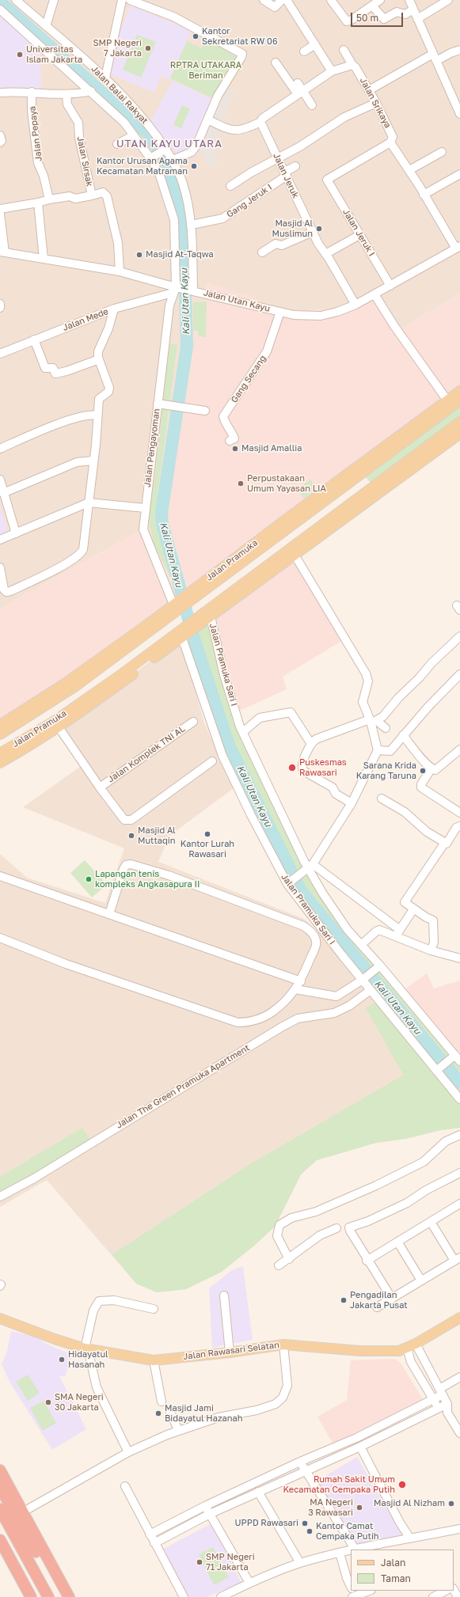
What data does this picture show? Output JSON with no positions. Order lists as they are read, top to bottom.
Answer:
{
  "streets": {
    "main road": ["Jalan Pramuka", "Jalan Rawasari Selatan"],
    "street": [
      "Jalan Balai Rakyat",
      "Jalan Srikaya",
      "Jalan Pepaya",
      "Jalan Sirsak",
      "Jalan Jeruk",
      "Gang Jeruk I",
      "Jalan Jeruk I",
      "Jalan Utan Kayu",
      "Jalan Mede",
      "Gang Secang",
      "Jalan Pengayoman",
      "Jalan Pramuka Sari I",
      "Jalan Komplek TNI AL",
      "Jalan The Green Pramuka Apartment"
    ]
  },
  "crossings": [
    ["Jalan Balai Rakyat", "Jalan Pepaya"],
    ["Jalan Balai Rakyat", "Jalan Sirsak"],
    ["Jalan Balai Rakyat", "Gang Jeruk I"],
    ["Jalan Balai Rakyat", "Jalan Utan Kayu"],
    ["Jalan Balai Rakyat", "Jalan Mede"],
    ["Jalan Balai Rakyat", "Jalan Pengayoman"],
    ["Jalan Srikaya", "Jalan Jeruk I"],
    ["Jalan Srikaya", "Jalan Utan Kayu"],
    ["Jalan Sirsak", "Jalan Utan Kayu"],
    ["Jalan Jeruk", "Gang Jeruk I"],
    ["Jalan Jeruk", "Jalan Utan Kayu"],
    ["Jalan Jeruk I", "Jalan Utan Kayu"],
    ["Jalan Utan Kayu", "Jalan Mede"],
    ["Jalan Utan Kayu", "Gang Secang"],
    ["Jalan Utan Kayu", "Jalan Pengayoman"],
    ["Jalan Mede", "Jalan Pengayoman"],
    ["Jalan Pengayoman", "Jalan Pramuka"],
    ["Jalan Pramuka", "Jalan Pramuka Sari I"],
    ["Jalan Pramuka", "Jalan Komplek TNI AL"],
    ["Jalan Pramuka Sari I", "Jalan The Green Pramuka Apartment"]
  ],
  "districts": ["UTAN KAYU UTARA"],
  "water": ["Kali Utan Kayu"],
  "parks": ["RPTRA UTAKARA Beriman"],
  "places": [
    "Kantor Sekretariat RW 06",
    "SMP Negeri 7 Jakarta",
    "Universitas Islam Jakarta",
    "Kantor Urusan Agama Kecamatan Matraman",
    "Masjid Al Muslimun",
    "Masjid At-Taqwa",
    "Masjid Amallia",
    "Perpustakaan Umum Yayasan LIA",
    "Puskesmas Rawasari",
    "Sarana Krida Karang Taruna",
    "Kantor Lurah Rawasari",
    "Masjid Al Muttaqin",
    "Lapangan tenis kompleks Angkasapura II",
    "Pengadilan Jakarta Pusat",
    "Hidayatul Hasanah",
    "SMA Negeri 30 Jakarta",
    "Masjid Jami Bidayatul Hazanah",
    "Rumah Sakit Umum Kecamatan Cempaka Putih",
    "Masjid Al Nizham",
    "MA Negeri 3 Rawasari",
    "UPPD Rawasari",
    "Kantor Camat Cempaka Putih",
    "SMP Negeri 71 Jakarta"
  ],
  "legend": ["Jalan", "Taman"],
  "scale_bar": "50 m"
}
